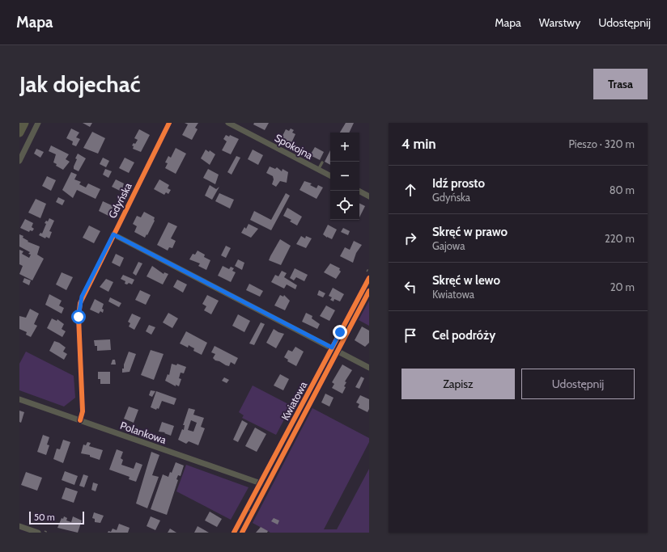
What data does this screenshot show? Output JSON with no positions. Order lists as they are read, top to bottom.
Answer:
{
  "streets": {
    "street": [
      "Spokojna",
      "Gdyńska",
      "Kwiatowa",
      "Polankowa"
    ]
  },
  "crossings": [
    ["Gdyńska", "Polankowa"],
    ["Kwiatowa", "Polankowa"]
  ],
  "scale_bar": "50 m",
  "page": {
    "header": "Mapa",
    "nav": ["Mapa", "Warstwy", "Udostępnij"],
    "buttons": [
      "Trasa",
      ["Zapisz", "Udostępnij"]
    ],
    "title": "Jak dojechać",
    "heading": ["4 min", "Pieszo · 320 m"],
    "map_buttons": ["+", "−"],
    "list": [
      ["Idź prosto", "Gdyńska", "80 m"],
      ["Skręć w prawo", "Gajowa", "220 m"],
      ["Skręć w lewo", "Kwiatowa", "20 m"],
      "Cel podróży"
    ],
    "scale": "50 m"
  }
}
